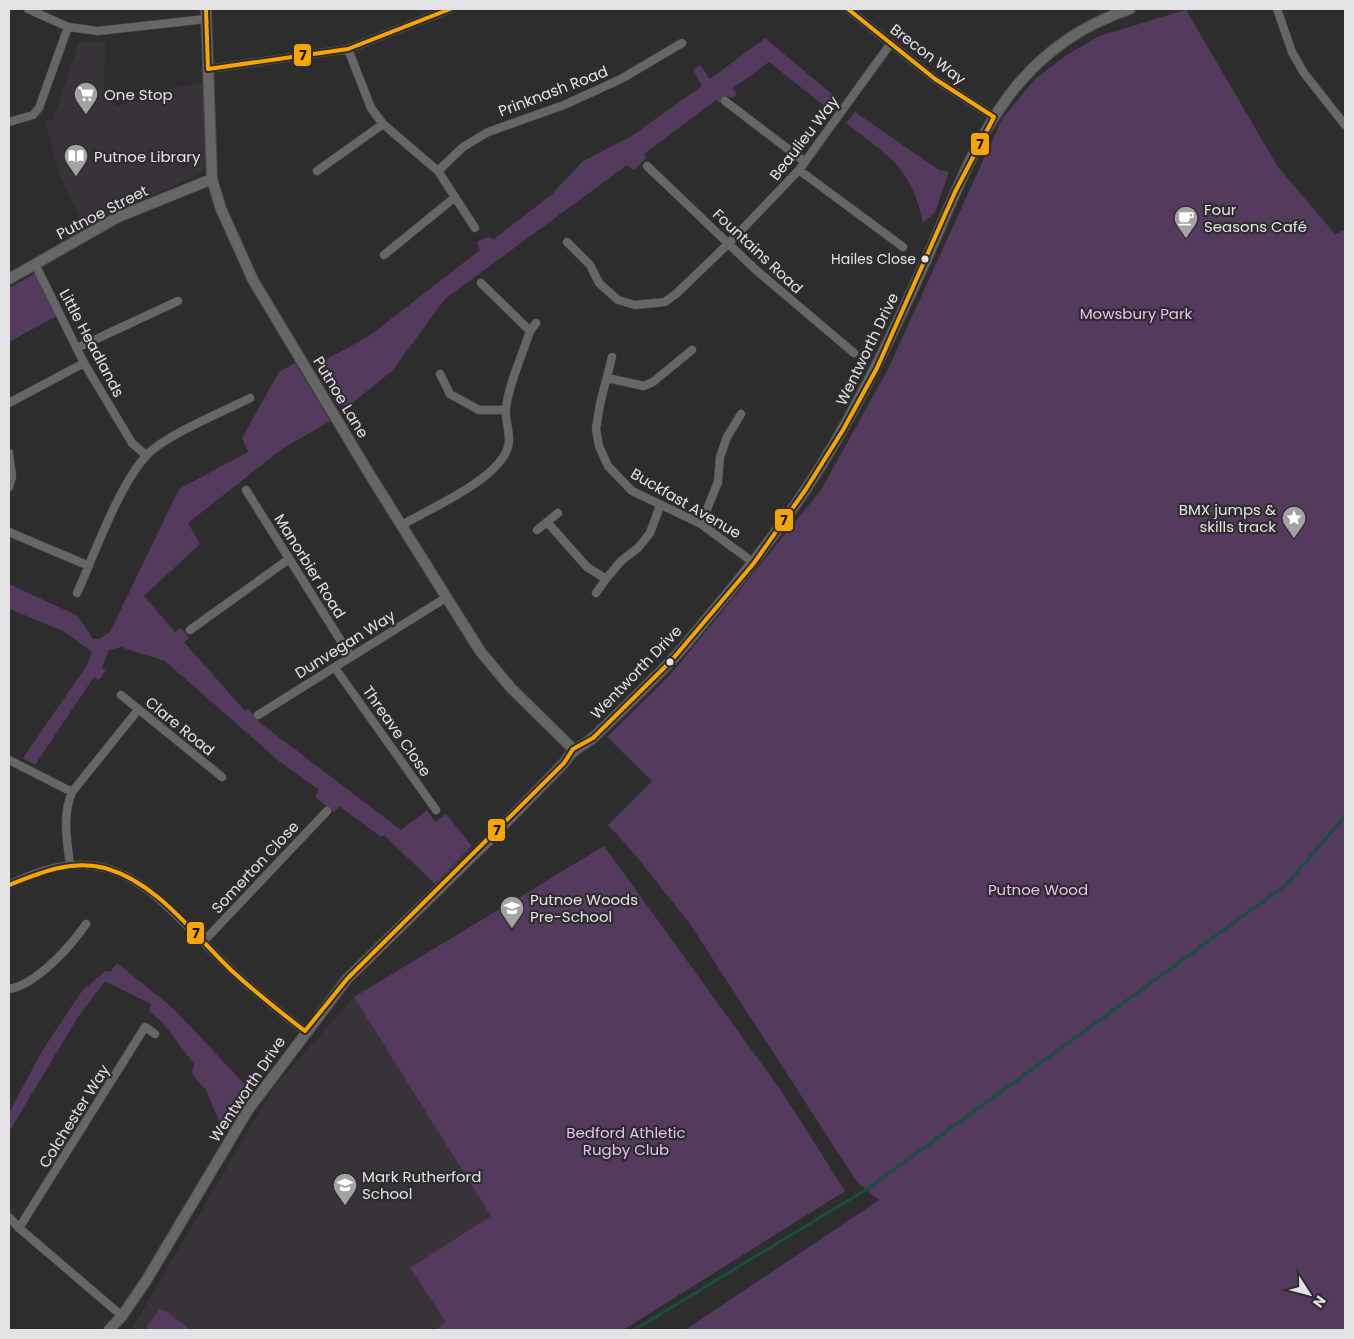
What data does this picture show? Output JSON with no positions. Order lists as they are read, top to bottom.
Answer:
{
  "streets": {
    "street": [
      "Brecon Way",
      "Prinknash Road",
      "Beaulieu Way",
      "Putnoe Street",
      "Fountains Road",
      "Little Headlands",
      "Wentworth Drive",
      "Putnoe Lane",
      "Buckfast Avenue",
      "Manorbier Road",
      "Dunvegan Way",
      "Clare Road",
      "Threave Close",
      "Somerton Close",
      "Colchester Way"
    ]
  },
  "crossings": [
    ["Brecon Way", "Beaulieu Way"],
    ["Brecon Way", "Wentworth Drive"],
    ["Beaulieu Way", "Fountains Road"],
    ["Putnoe Street", "Little Headlands"],
    ["Putnoe Street", "Putnoe Lane"],
    ["Wentworth Drive", "Putnoe Lane"],
    ["Wentworth Drive", "Buckfast Avenue"],
    ["Putnoe Lane", "Dunvegan Way"],
    ["Manorbier Road", "Dunvegan Way"],
    ["Dunvegan Way", "Threave Close"]
  ],
  "parks": ["Mowsbury Park", "Putnoe Wood", "Bedford Athletic Rugby Club"],
  "places": {
    "supermarket": ["One Stop"],
    "library": ["Putnoe Library"],
    "cafe": ["Four Seasons Café"],
    "other": ["Hailes Close"],
    "place": ["BMX jumps & skills track"],
    "school or university": ["Putnoe Woods Pre-School", "Mark Rutherford School"]
  },
  "lines": ["transit line 7"],
  "north": "bottom right"
}
